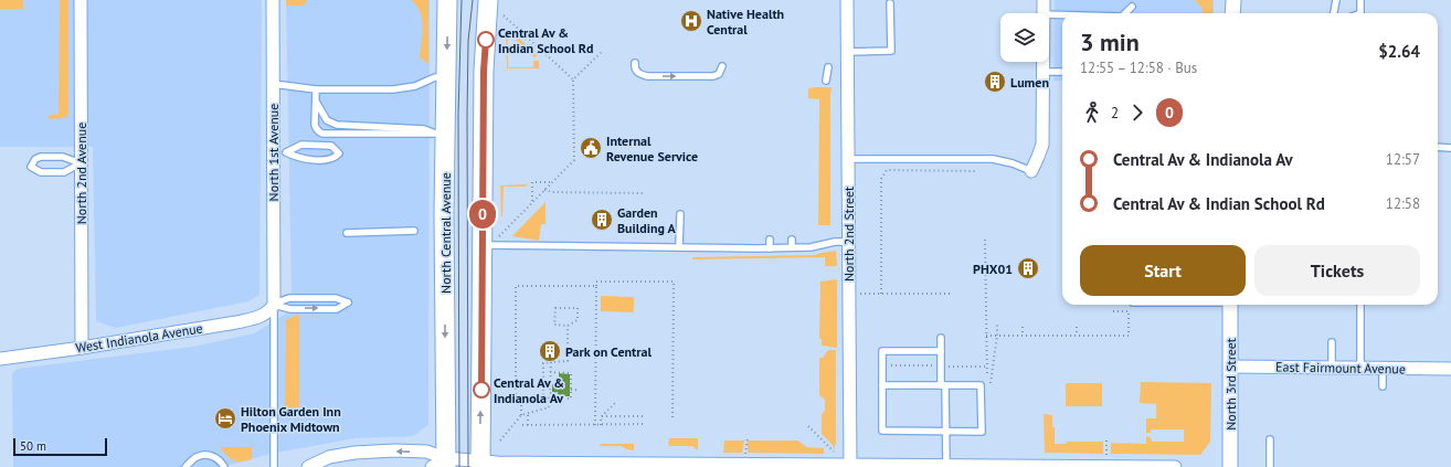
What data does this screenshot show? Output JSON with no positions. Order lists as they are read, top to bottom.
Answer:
{
  "streets": {
    "main road": ["North Central Avenue"],
    "street": [
      "North 1st Avenue",
      "North 2nd Avenue",
      "North 2nd Street",
      "West Indianola Avenue",
      "East Fairmount Avenue",
      "North 3rd Street"
    ]
  },
  "crossings": [
    ["North 1st Avenue", "West Indianola Avenue"],
    ["North 2nd Avenue", "West Indianola Avenue"],
    ["East Fairmount Avenue", "North 3rd Street"]
  ],
  "places": {
    "hospital": ["Native Health Central"],
    "other": ["Central Av & Indian School Rd", "Central Av & Indianola Av"],
    "building": [
      "Lumen",
      "Garden Building A",
      "PHX01",
      "Park on Central"
    ],
    "public building": ["Internal Revenue Service"],
    "hotel": ["Hilton Garden Inn Phoenix Midtown"]
  },
  "lines": ["bus line 0"],
  "scale_bar": "50 m",
  "page": {
    "on_map": "0",
    "heading": ["3 min", "12:55 – 12:58 · Bus", "$2.64"],
    "legs": ["2", "0"],
    "list": [
      {
        "name": "Central Av & Indianola Av",
        "value": "12:57"
      },
      {
        "name": "Central Av & Indian School Rd",
        "value": "12:58"
      }
    ],
    "buttons": ["Start", "Tickets"],
    "scale": "50 m"
  }
}
